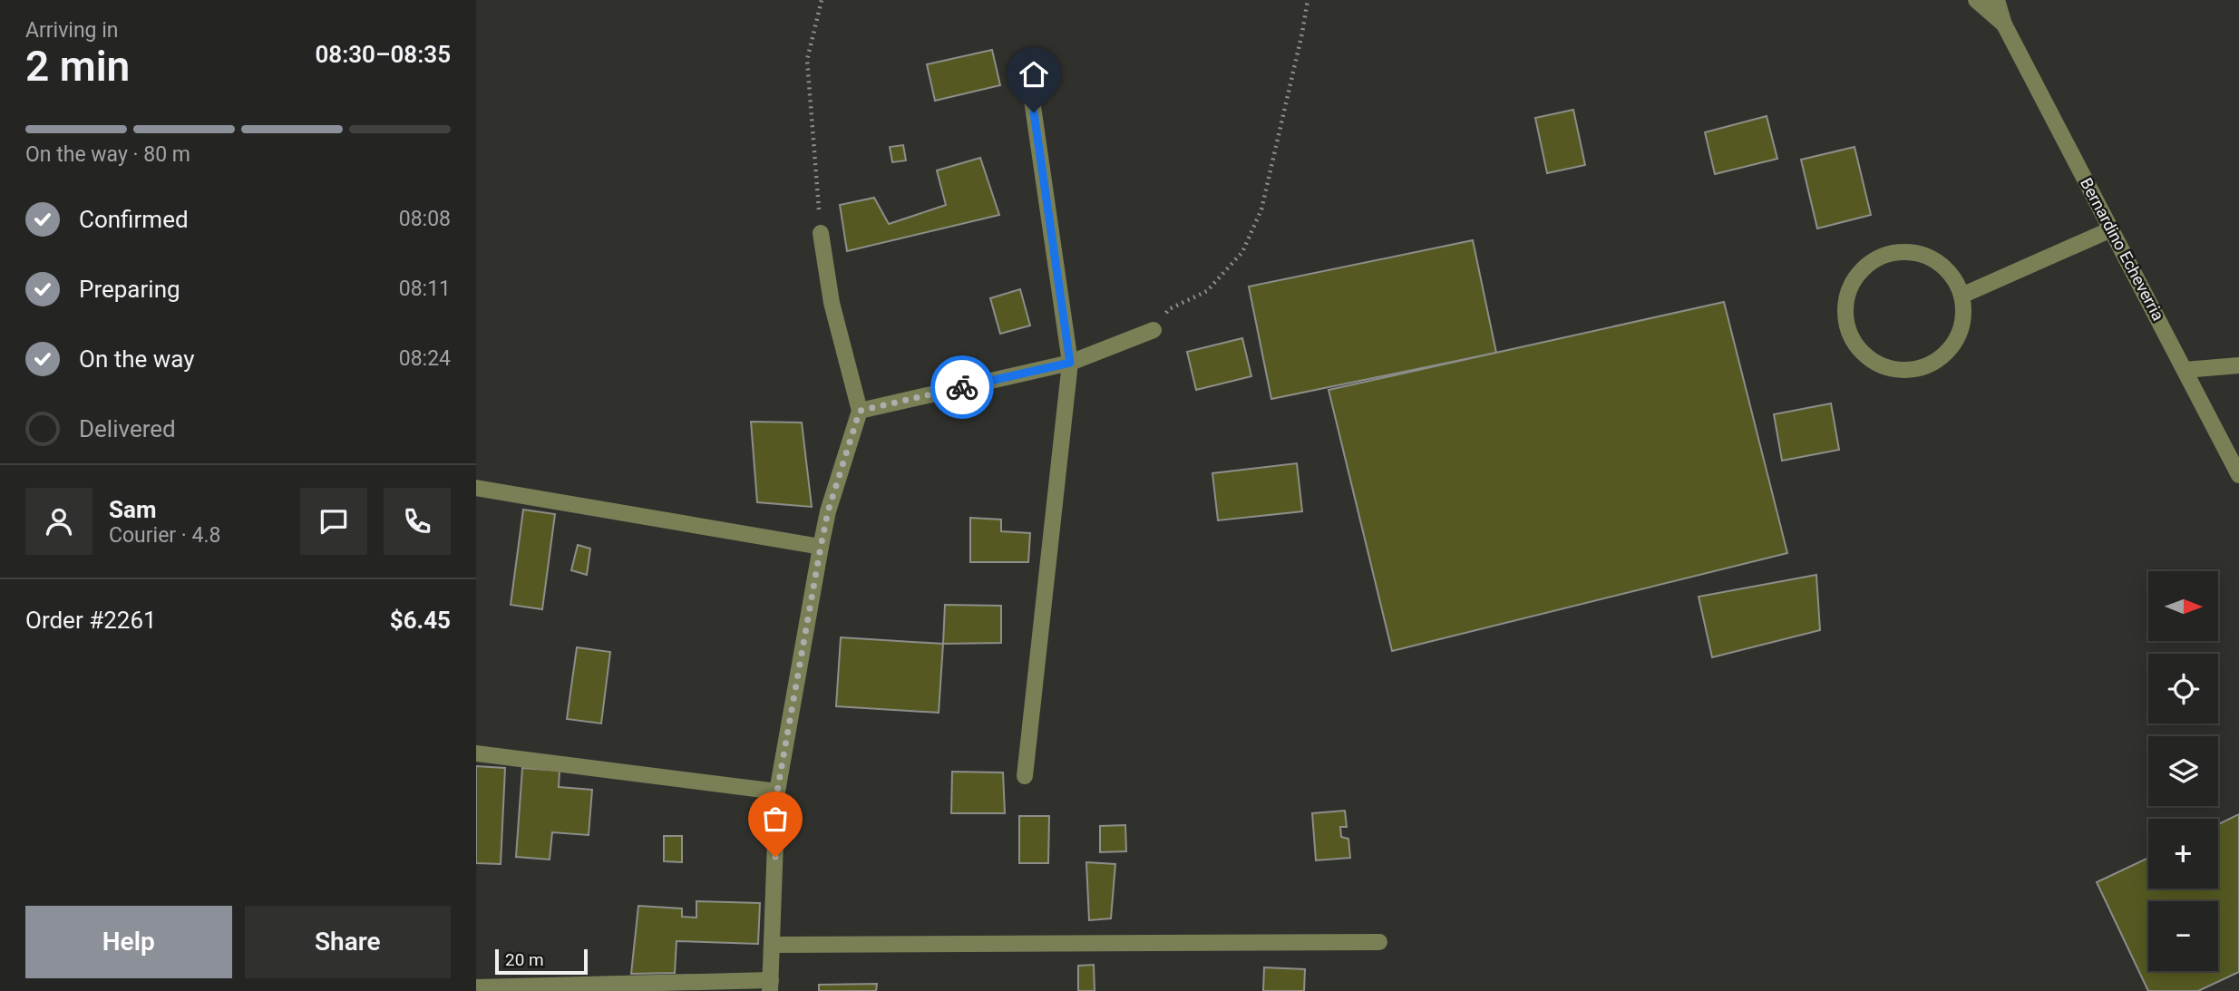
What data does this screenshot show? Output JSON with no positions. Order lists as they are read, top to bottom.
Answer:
{
  "streets": {
    "street": ["Bernardino Echeverria"]
  },
  "scale_bar": "20 m",
  "north": "right",
  "page": {
    "heading": ["2 min", "Arriving in", "08:30–08:35"],
    "panel": [
      "Sam",
      "Courier · 4.8",
      "Order #2261",
      "$6.45"
    ],
    "bar": "On the way · 80 m",
    "list": [
      ["Confirmed", "08:08"],
      ["Preparing", "08:11"],
      ["On the way", "08:24"],
      "Delivered"
    ],
    "map_buttons": ["+", "−"],
    "buttons": ["Help", "Share"],
    "scale": "20 m"
  }
}
